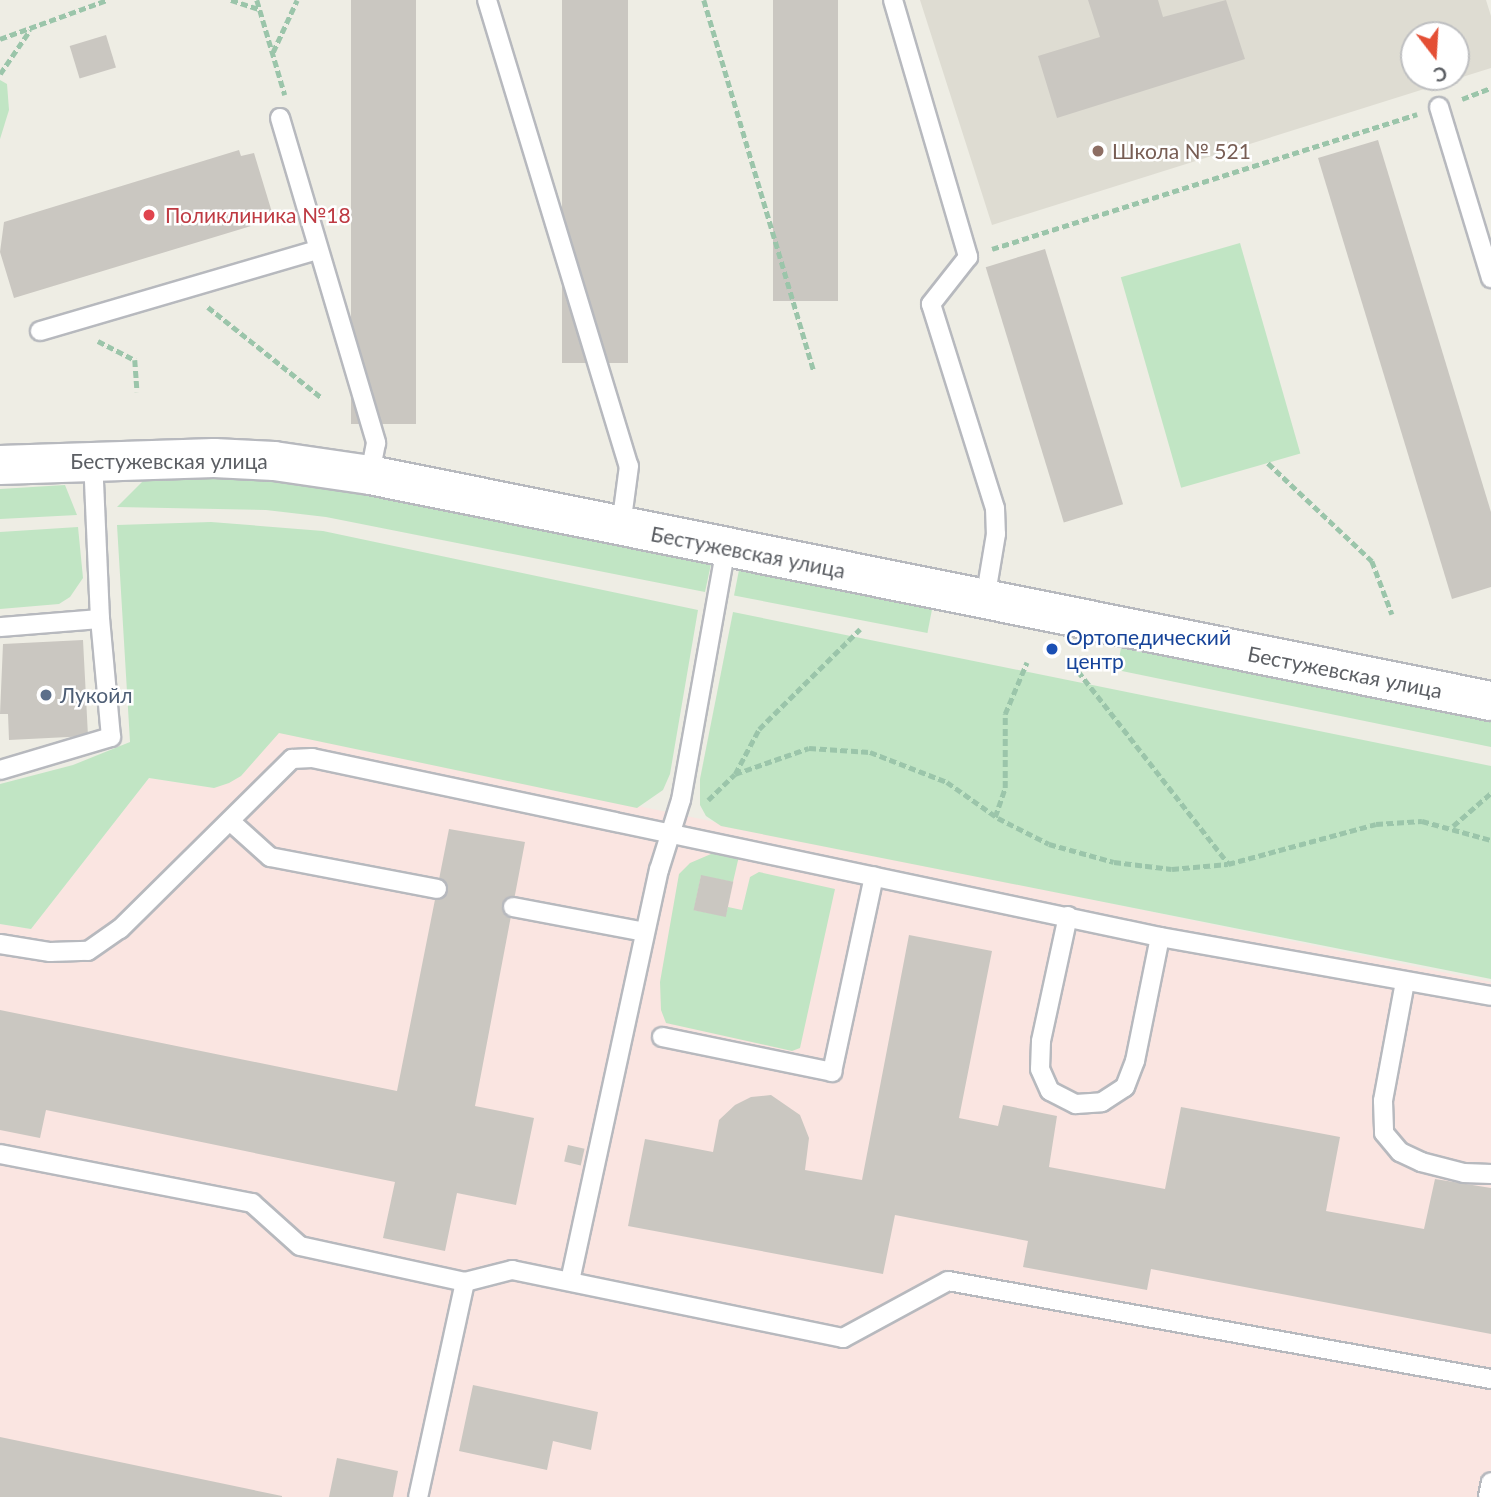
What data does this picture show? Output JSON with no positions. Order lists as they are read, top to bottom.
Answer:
{
  "streets": {
    "street": ["Бестужевская улица"]
  },
  "places": [
    "Школа № 521",
    "Поликлиника №18",
    "Ортопедический центр",
    "Лукойл"
  ],
  "north": "bottom"
}
